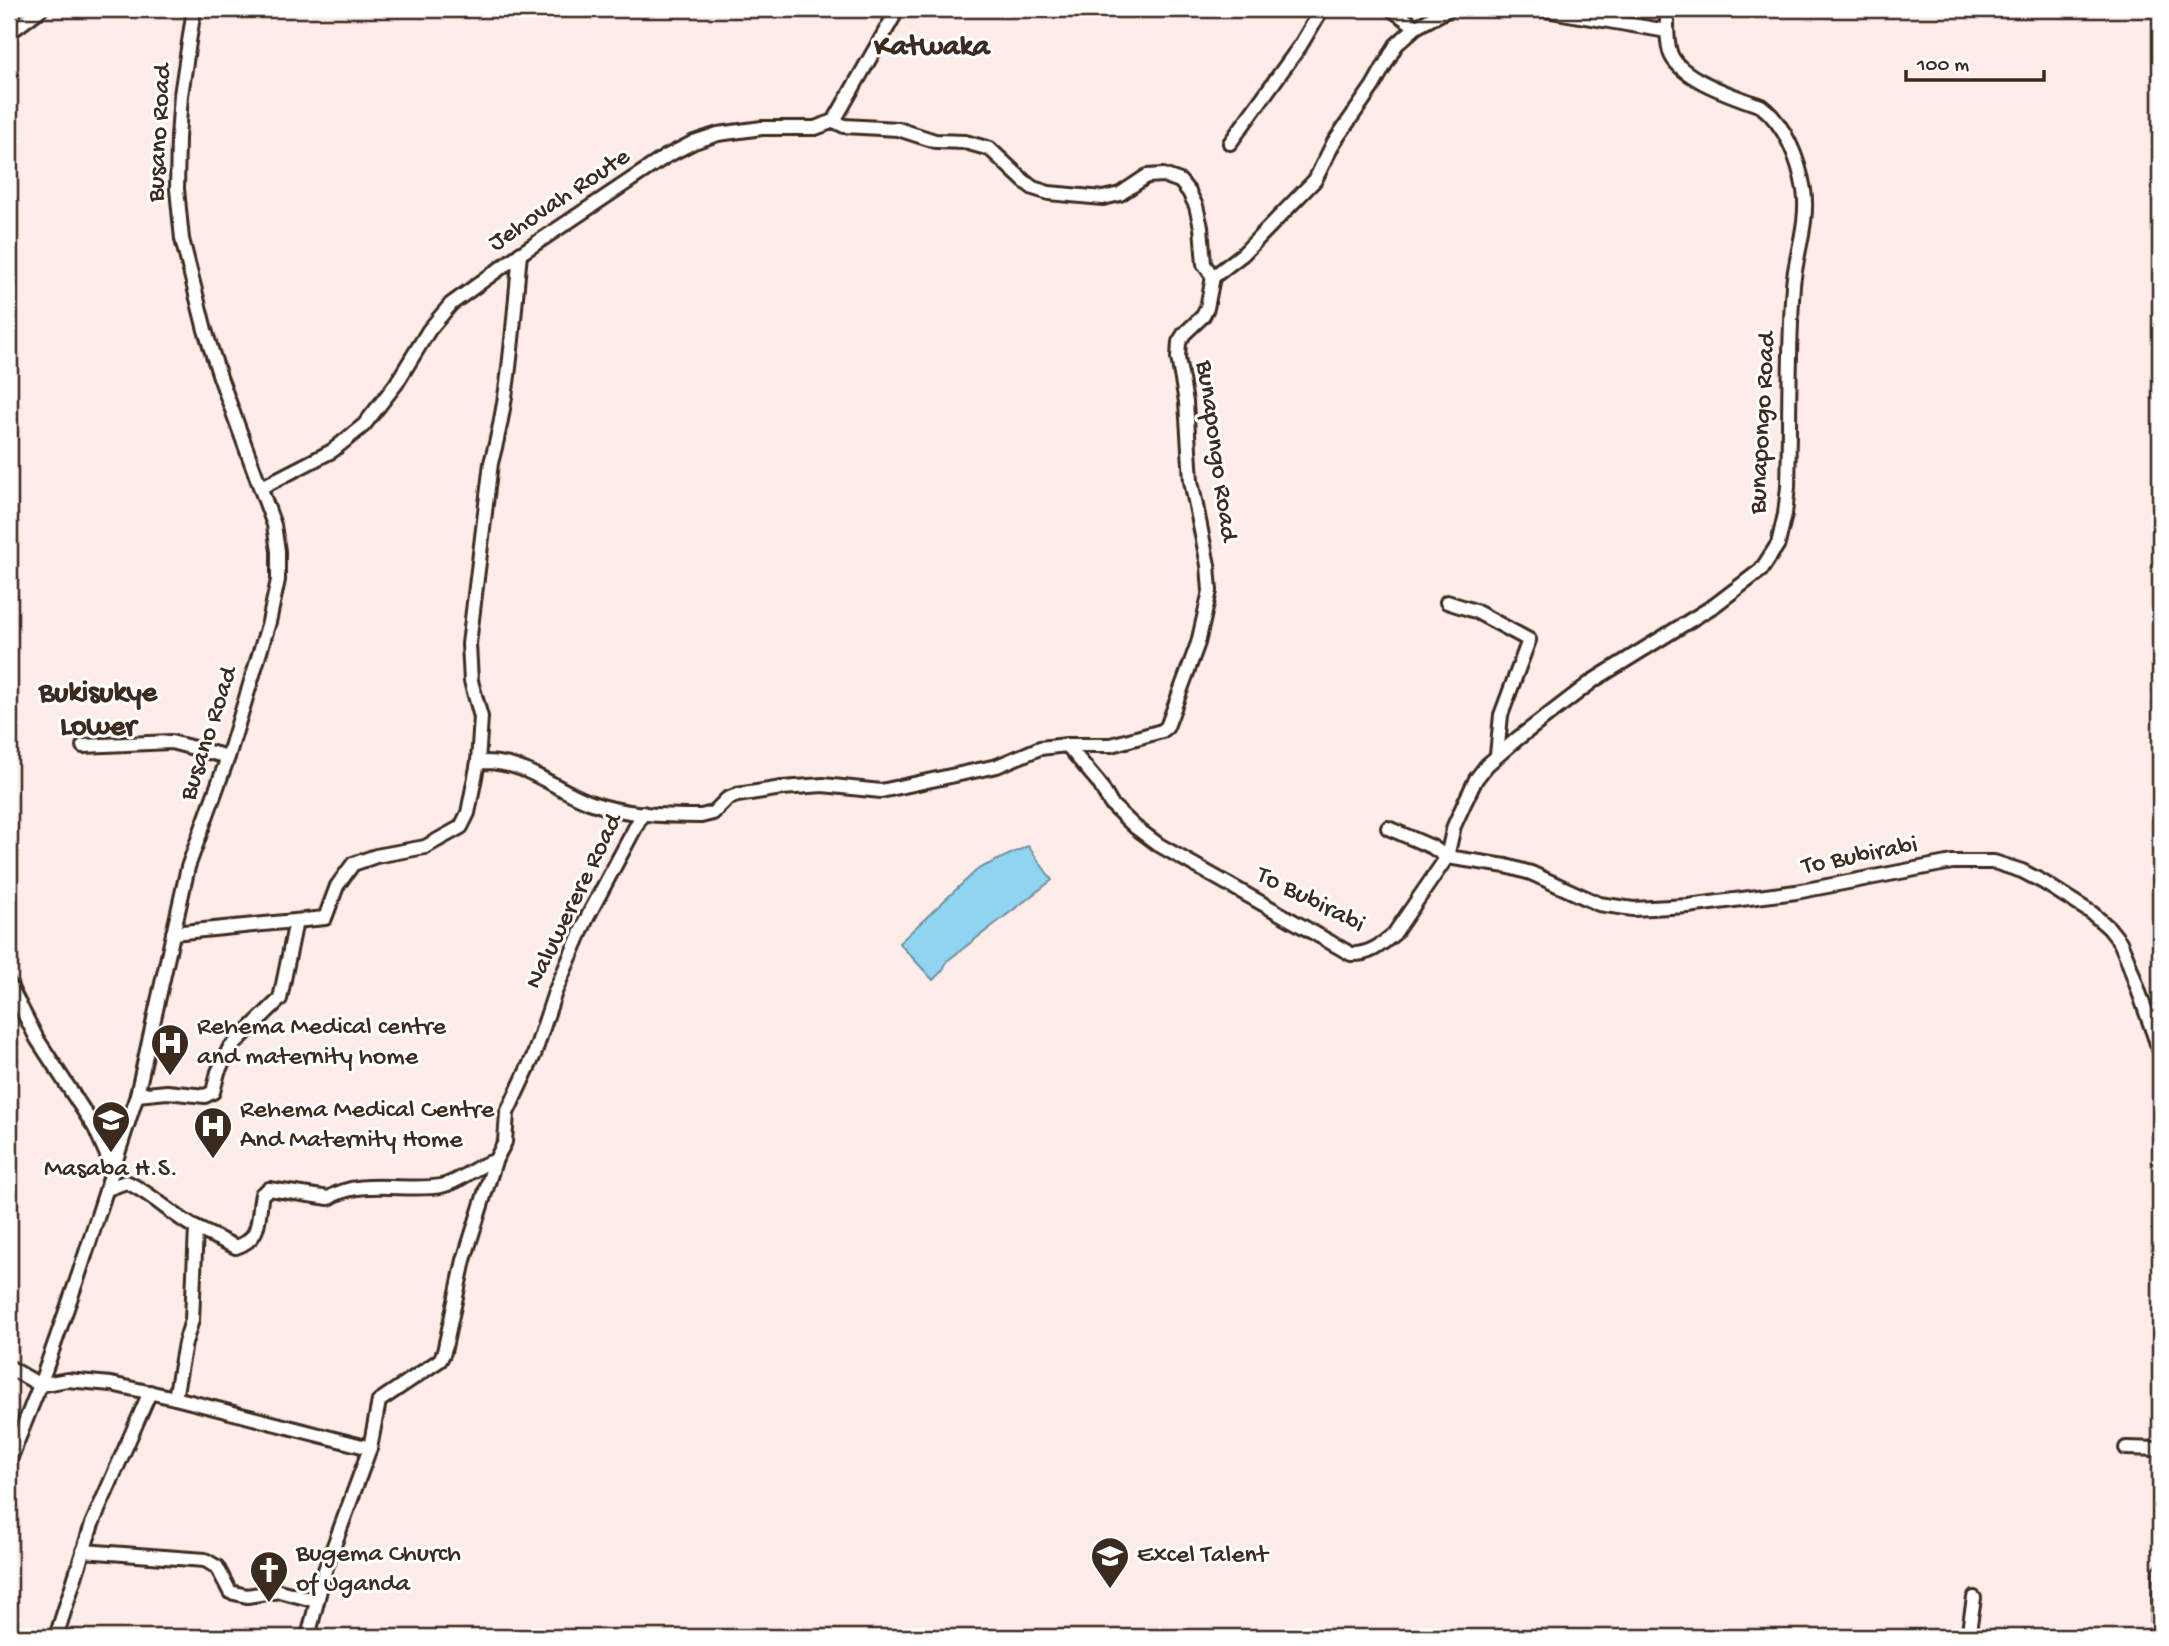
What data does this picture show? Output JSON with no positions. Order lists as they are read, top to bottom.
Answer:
{
  "streets": {
    "street": [
      "Busano Road",
      "Jehovah Route",
      "Bunapongo Road",
      "To Bubirabi",
      "Naluwerere Road"
    ]
  },
  "crossings": [
    ["Busano Road", "Jehovah Route"],
    ["Bunapongo Road", "To Bubirabi"]
  ],
  "districts": ["Katwaka", "Bukisukye Lower"],
  "places": {
    "hospital": ["Rehema Medical centre and maternity home", "Rehema Medical Centre And Maternity Home"],
    "school or university": ["Masaba H.S.", "Excel Talent"],
    "church": ["Bugema Church of Uganda"]
  },
  "scale_bar": "100 m"
}
